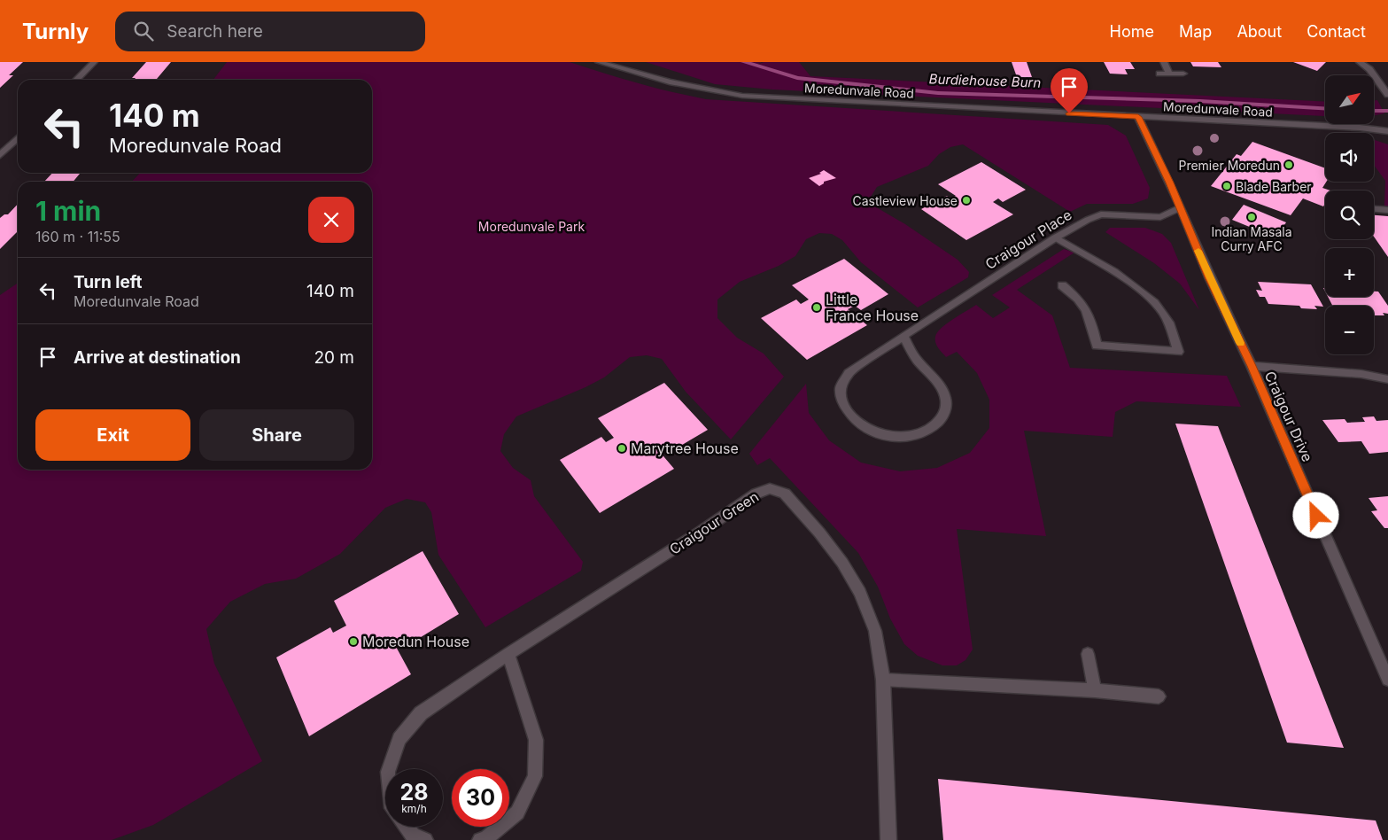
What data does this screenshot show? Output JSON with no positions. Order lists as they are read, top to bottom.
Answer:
{
  "streets": {
    "street": [
      "Moredunvale Road",
      "Craigour Place",
      "Craigour Drive",
      "Craigour Green"
    ]
  },
  "crossings": [
    ["Moredunvale Road", "Craigour Drive"],
    ["Craigour Place", "Craigour Drive"]
  ],
  "water": ["Burdiehouse Burn"],
  "parks": ["Moredunvale Park"],
  "places": [
    "Premier Moredun",
    "Blade Barber",
    "Castleview House",
    "Indian Masala Curry AFC",
    "Little France House",
    "Marytree House",
    "Moredun House"
  ],
  "north": "top right",
  "page": {
    "header": "Turnly",
    "search": "Search here",
    "nav": [
      "Home",
      "Map",
      "About",
      "Contact"
    ],
    "map_buttons": ["+", "−"],
    "turn": ["140 m", "Moredunvale Road"],
    "heading": ["1 min", "160 m · 11:55"],
    "list": [
      {
        "name": "Turn left",
        "note": "Moredunvale Road",
        "value": "140 m"
      },
      {
        "name": "Arrive at destination",
        "value": "20 m"
      }
    ],
    "buttons": ["Exit", "Share"],
    "speed": "28 km/h",
    "limit": "30"
  }
}
